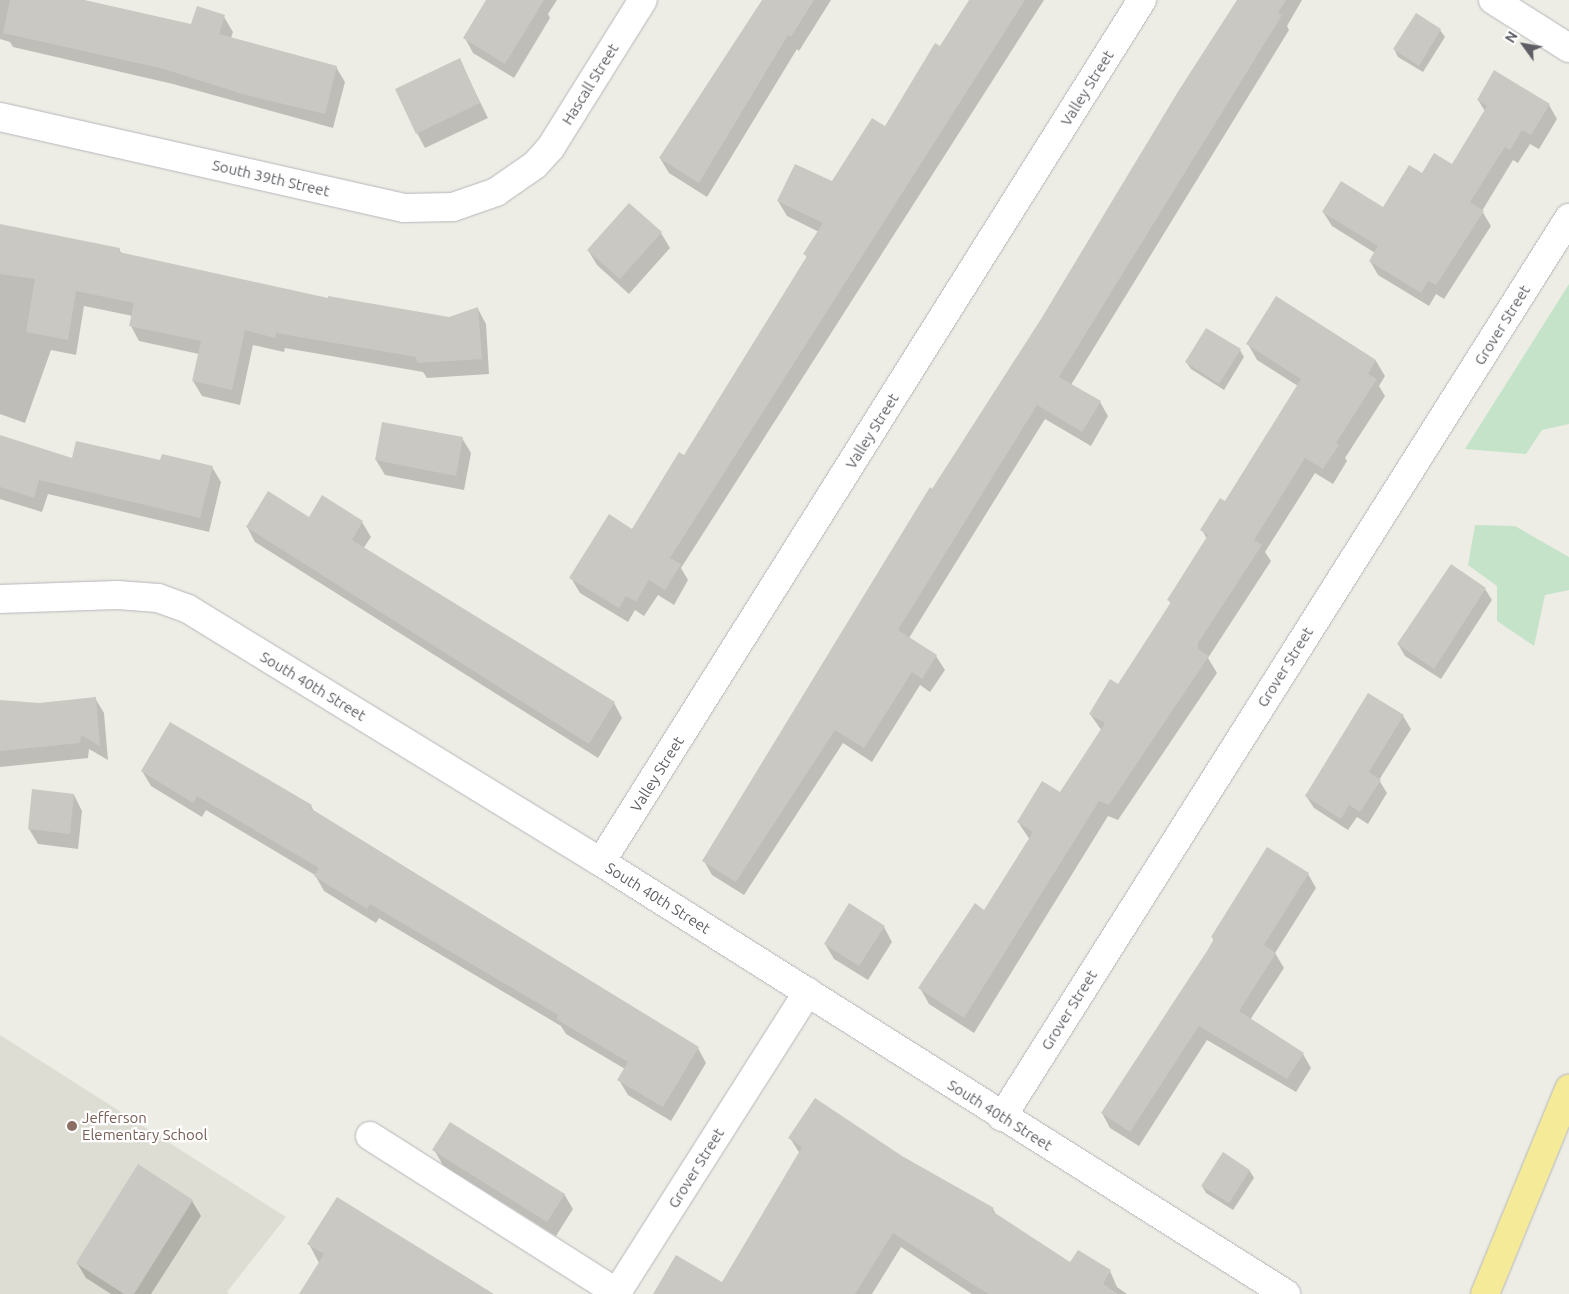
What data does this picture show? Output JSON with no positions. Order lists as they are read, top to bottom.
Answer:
{
  "streets": {
    "street": [
      "Hascall Street",
      "Valley Street",
      "South 39th Street",
      "Grover Street",
      "South 40th Street"
    ]
  },
  "crossings": [
    ["Hascall Street", "South 39th Street"],
    ["Valley Street", "South 40th Street"],
    ["Grover Street", "South 40th Street"]
  ],
  "places": ["Jefferson Elementary School"],
  "north": "top left"
}
